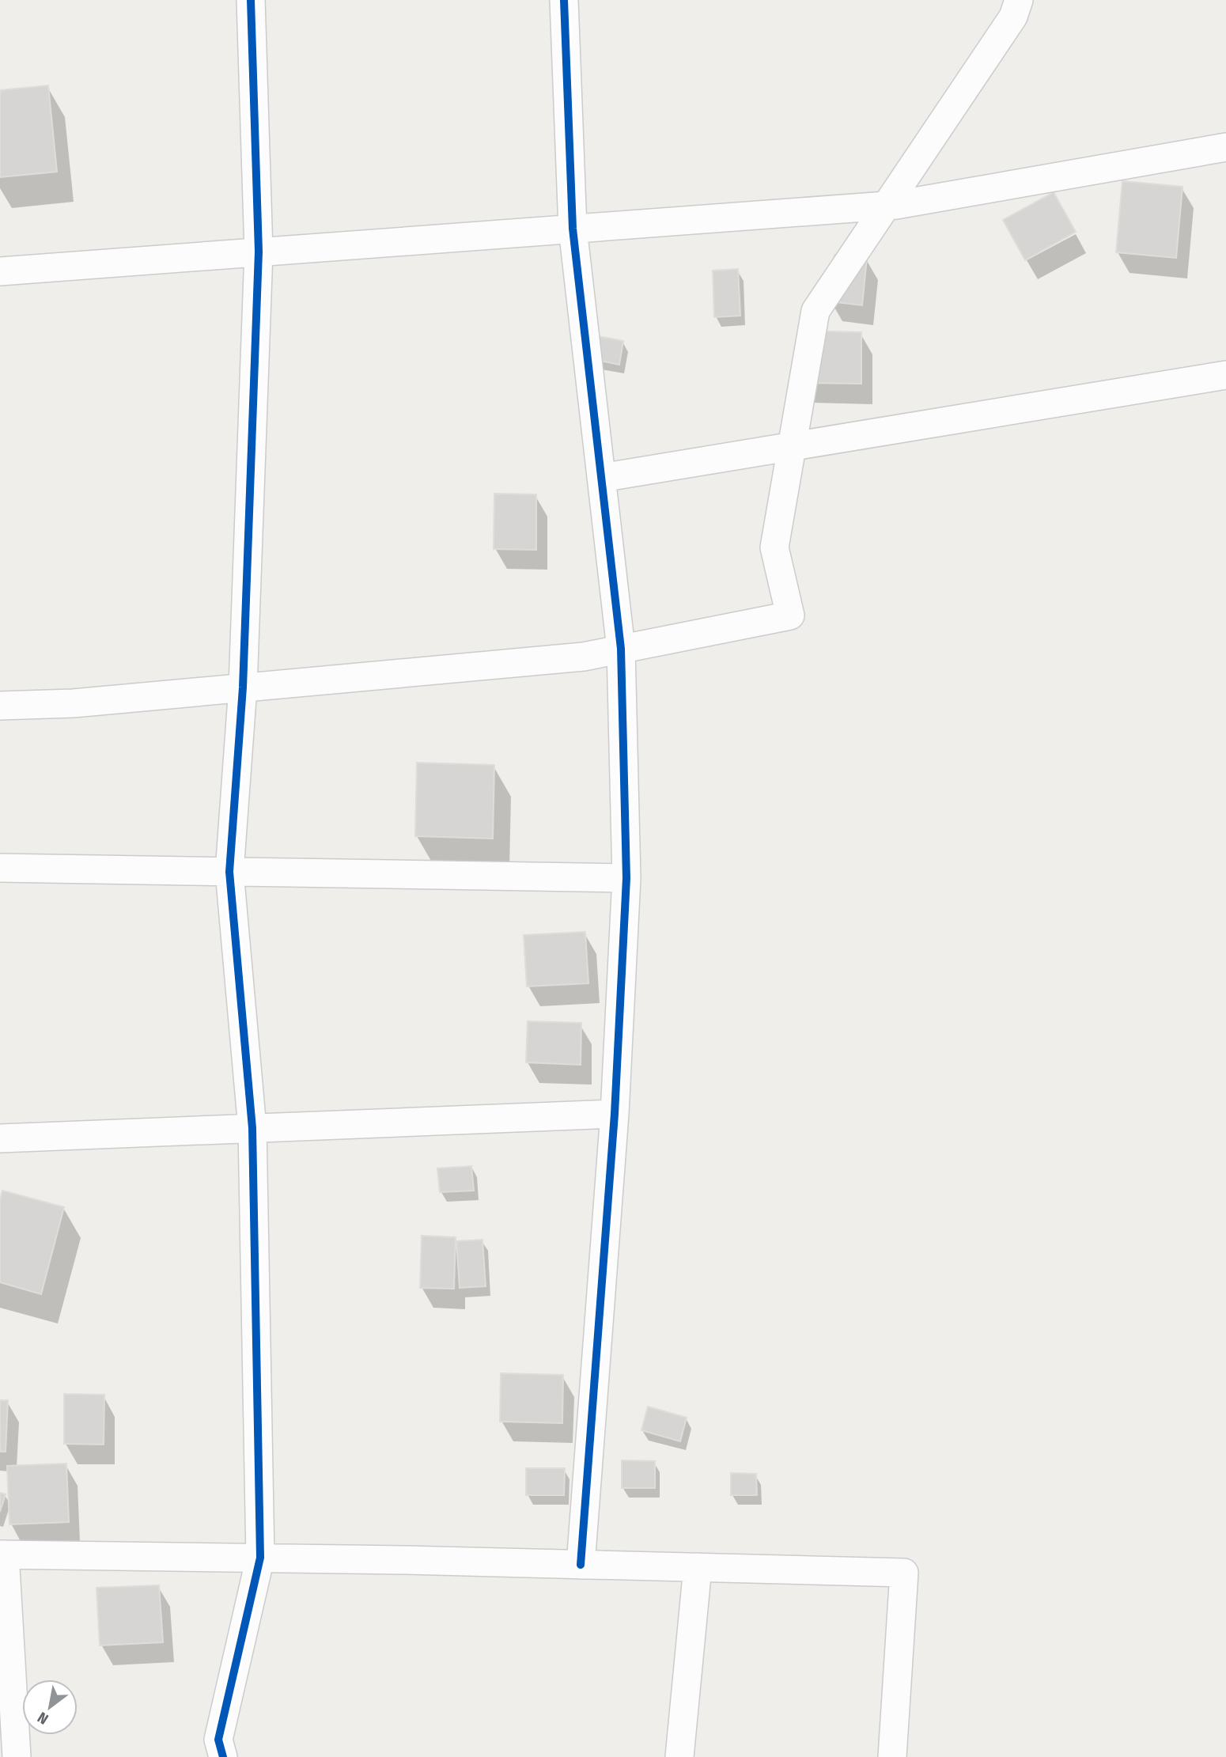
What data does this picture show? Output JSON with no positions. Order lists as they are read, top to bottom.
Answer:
{
  "north": "bottom left"
}
